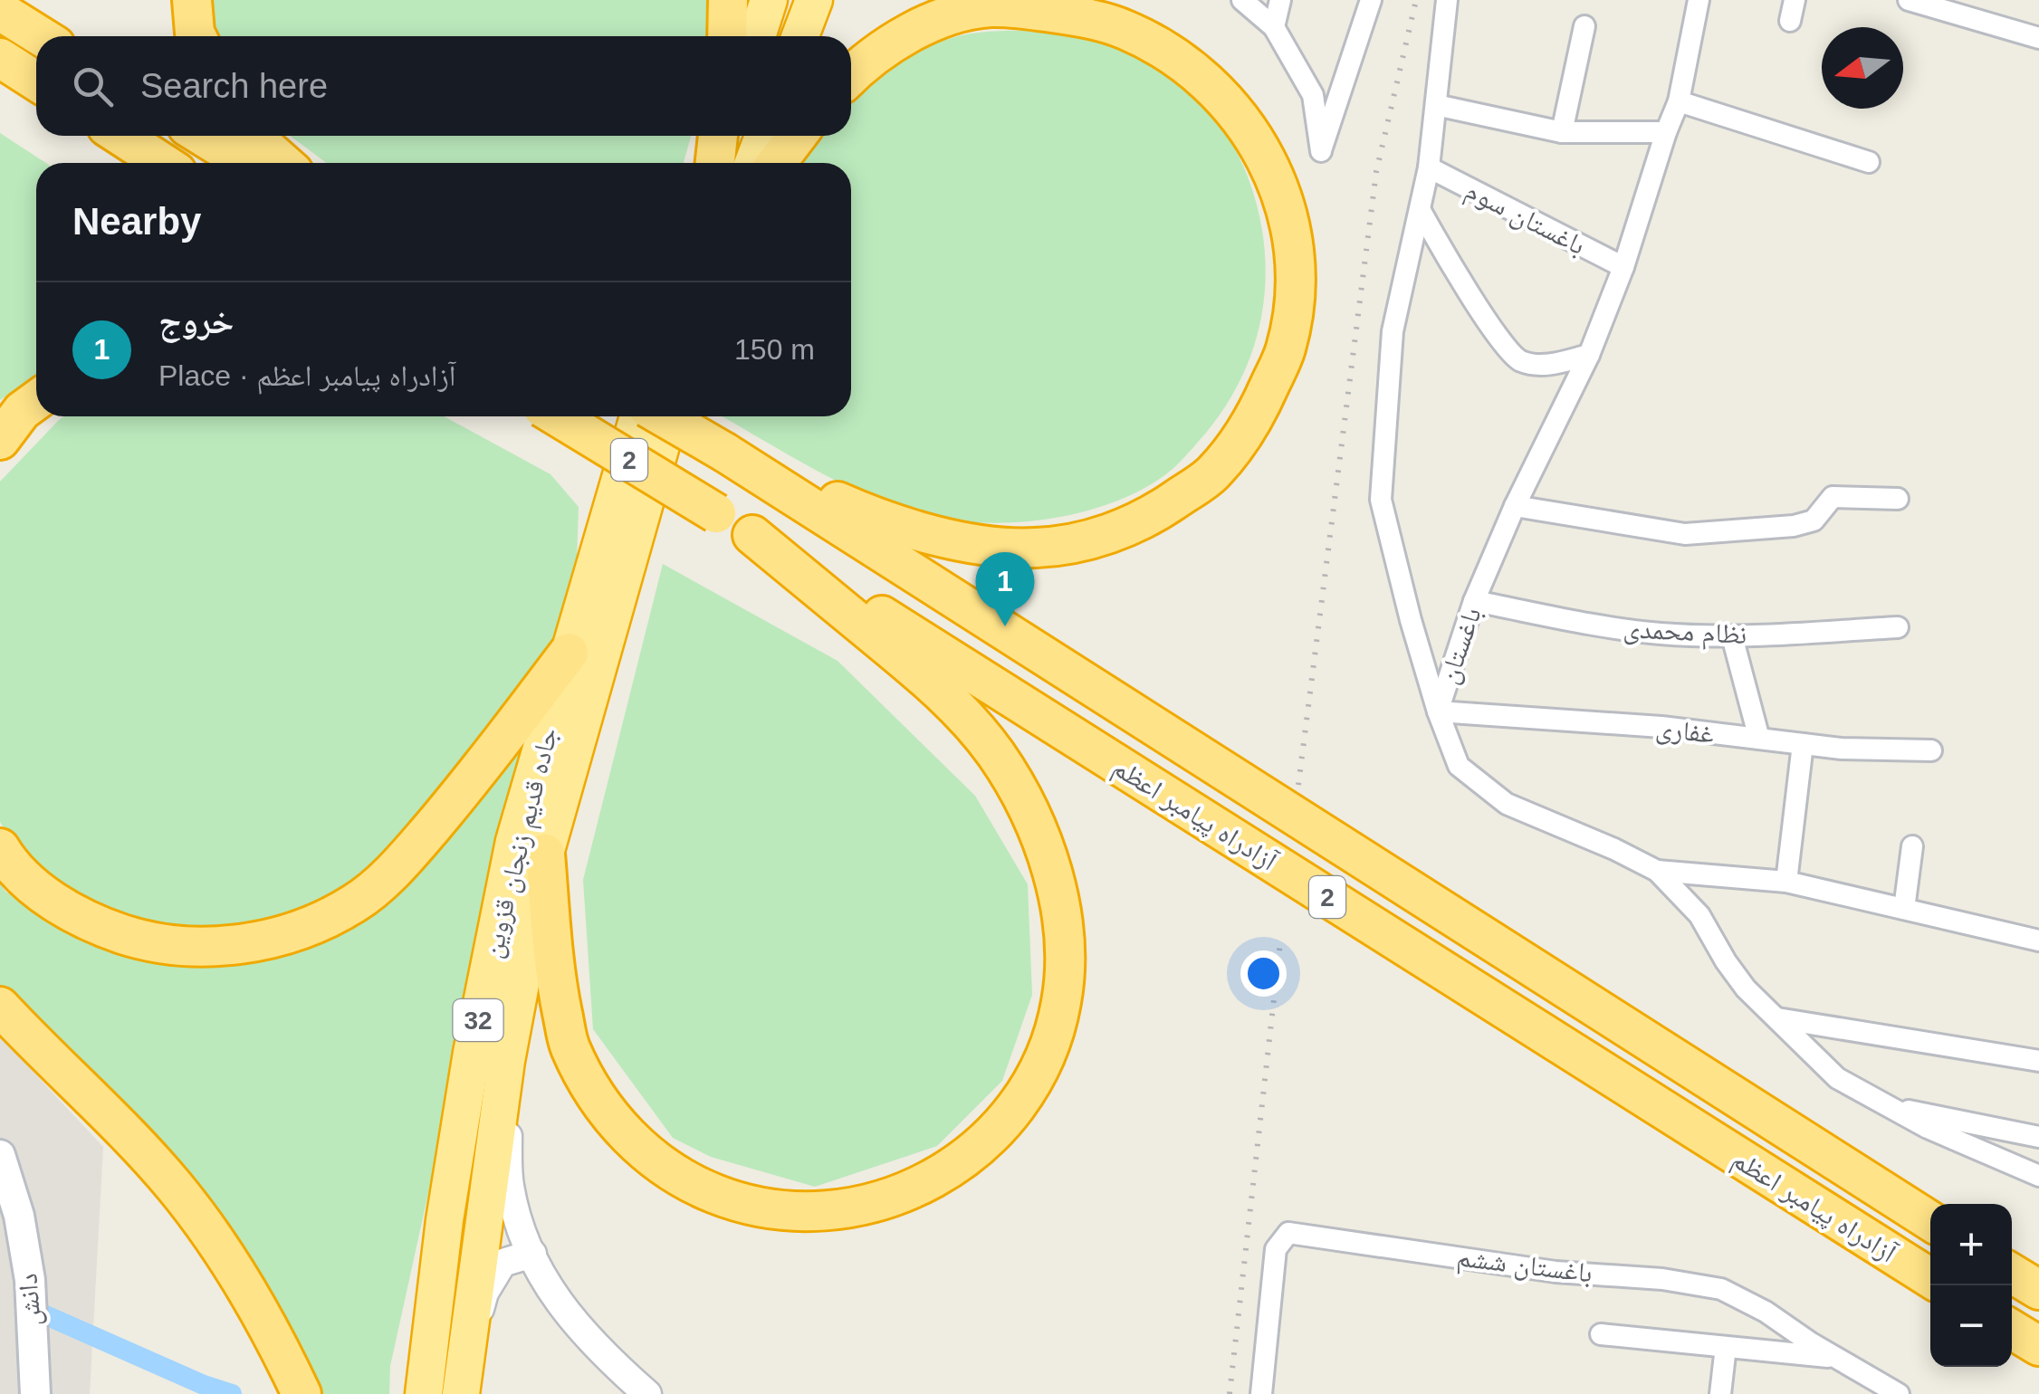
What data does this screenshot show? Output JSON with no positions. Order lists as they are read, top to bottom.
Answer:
{
  "streets": {
    "highway": [
      "2",
      "آزادراه پیامبر اعظم",
      "جاده قدیم زنجان قزوین",
      "32"
    ],
    "main road": ["دانش"],
    "street": [
      "باغستان سوم",
      "نظام محمدی",
      "باغستان",
      "غفاری",
      "باغستان ششم"
    ]
  },
  "crossings": [
    ["باغستان سوم", "باغستان"],
    ["نظام محمدی", "باغستان"],
    ["باغستان", "غفاری"]
  ],
  "north": "left",
  "page": {
    "search": "Search here",
    "heading": "Nearby",
    "list": [
      {
        "mark": "1",
        "name": "خروج",
        "note": "Place · آزادراه پیامبر اعظم",
        "value": "150 m"
      }
    ],
    "pins": "1",
    "map_buttons": ["+", "−"]
  }
}
